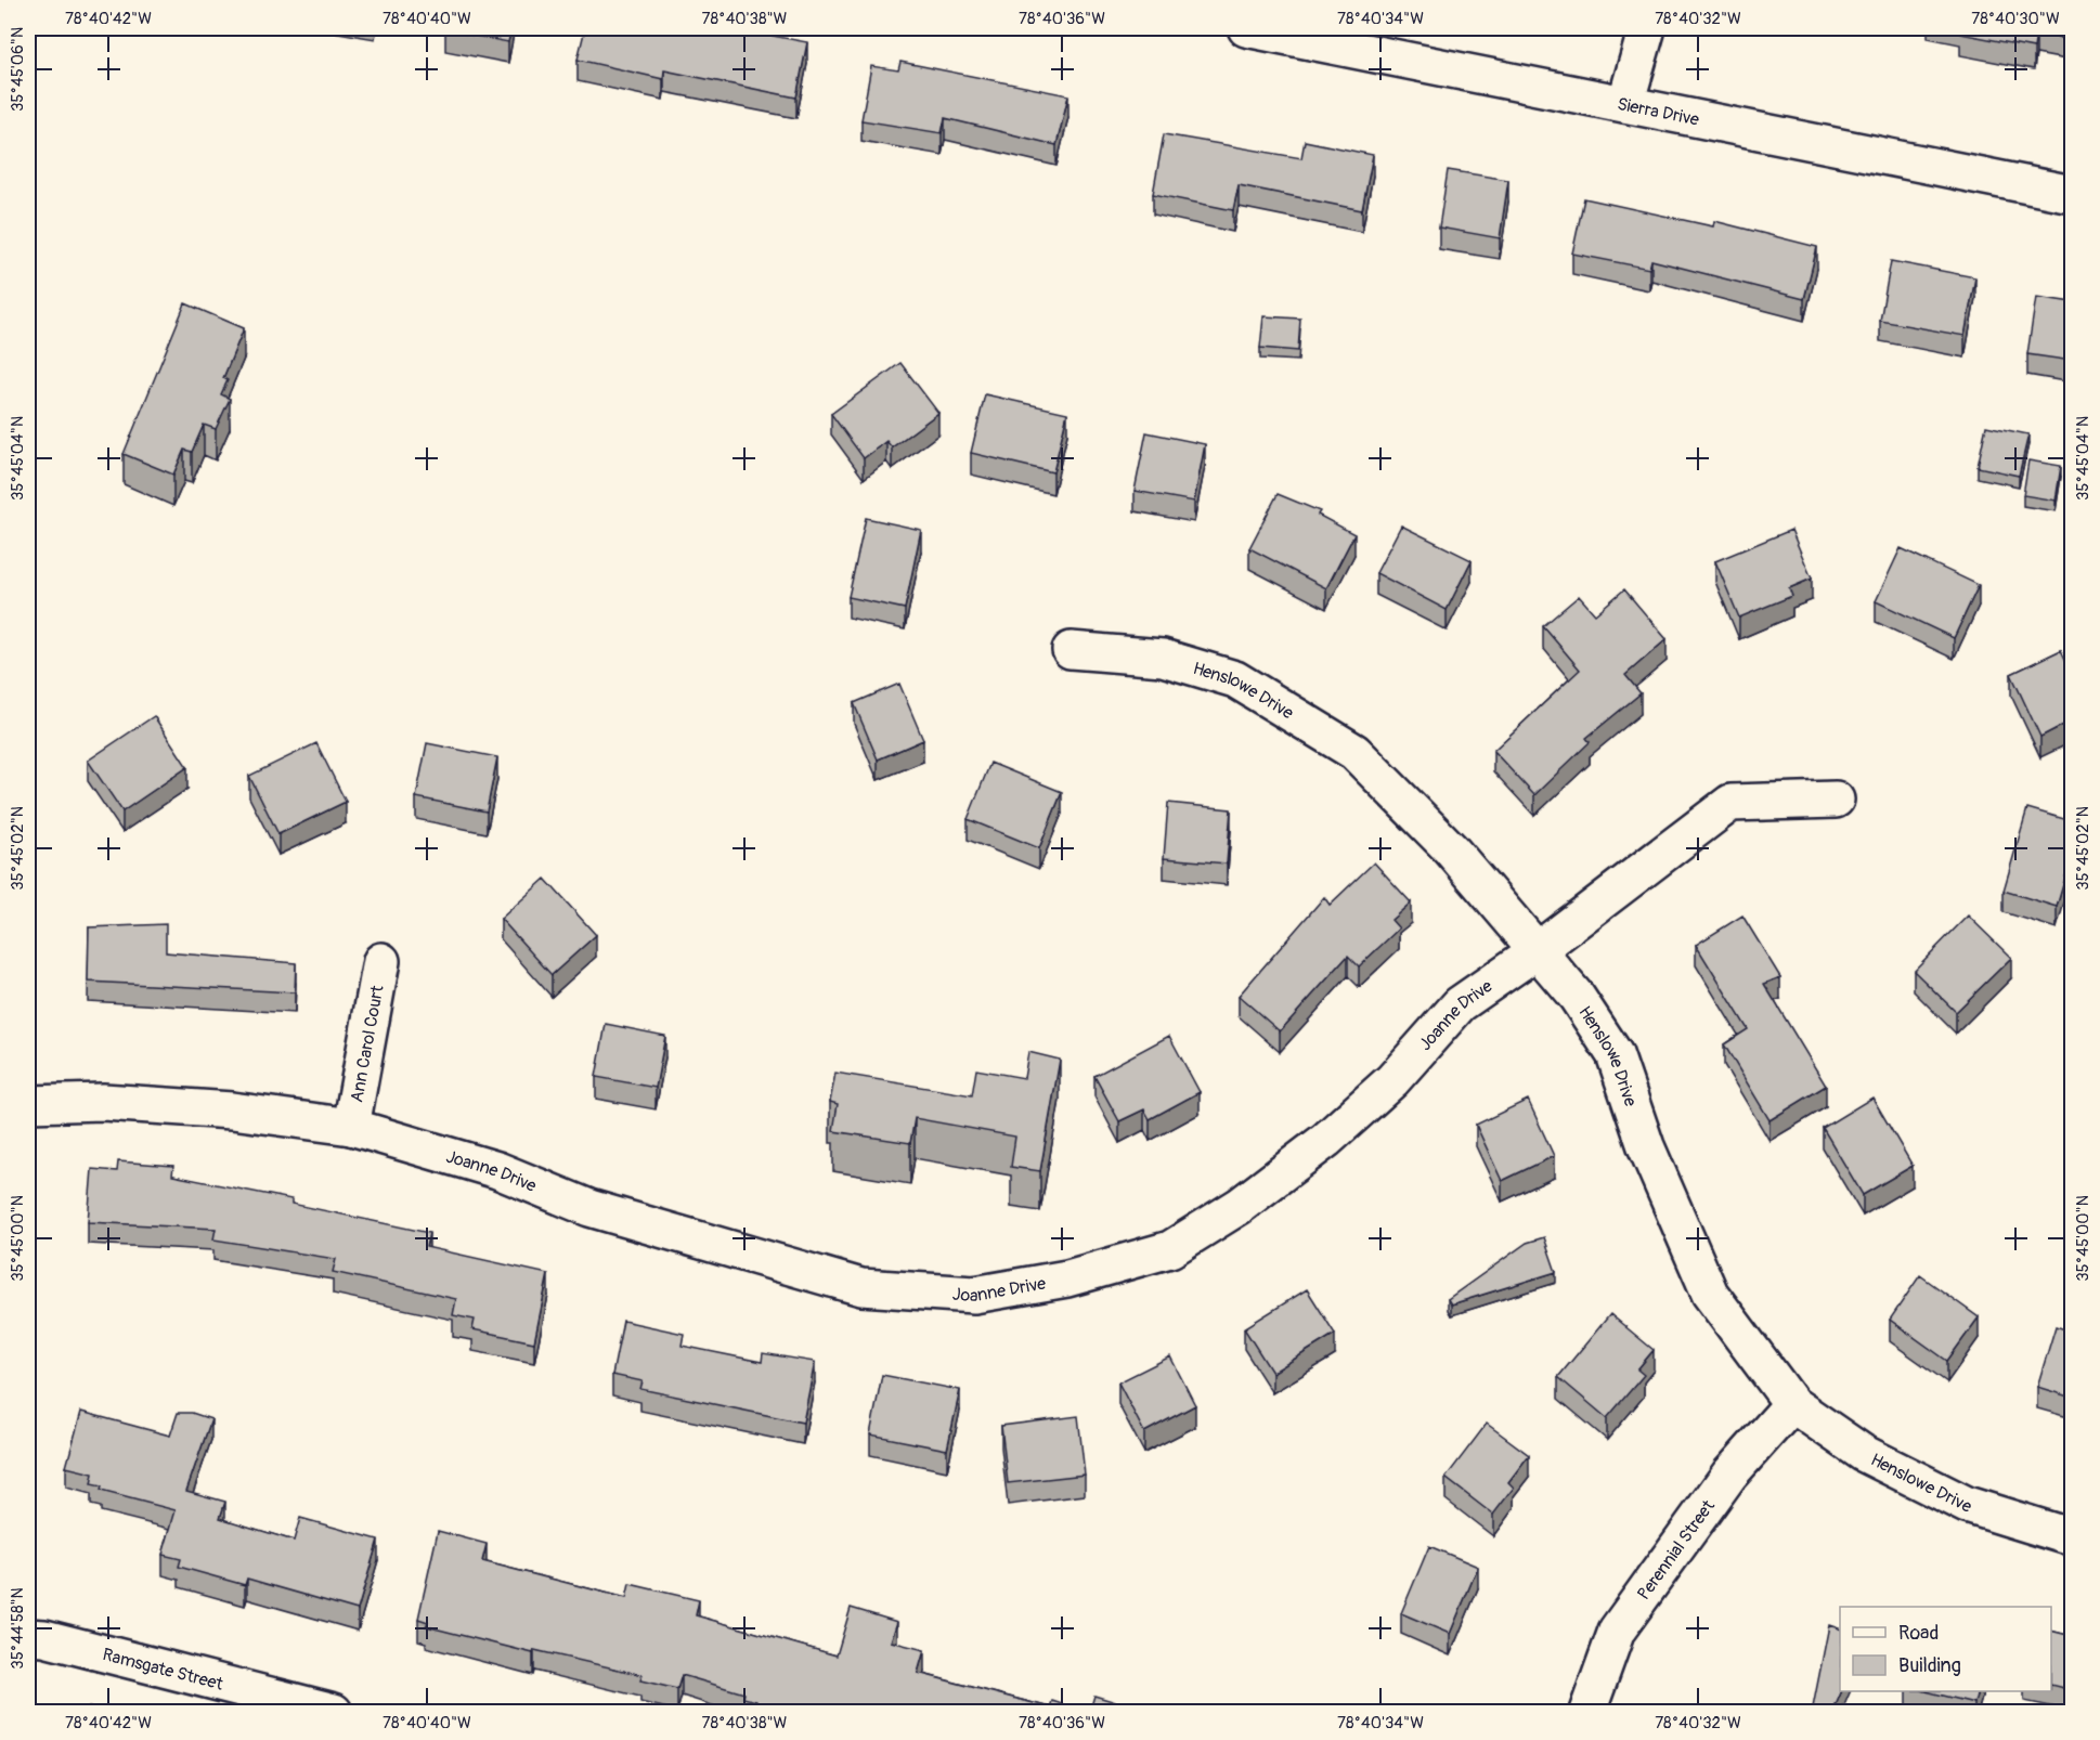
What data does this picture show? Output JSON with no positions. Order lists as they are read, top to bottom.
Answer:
{
  "streets": {
    "street": [
      "Sierra Drive",
      "Henslowe Drive",
      "Joanne Drive",
      "Ann Carol Court",
      "Perennial Street",
      "Ramsgate Street"
    ]
  },
  "crossings": [
    ["Henslowe Drive", "Joanne Drive"],
    ["Henslowe Drive", "Perennial Street"],
    ["Joanne Drive", "Ann Carol Court"]
  ],
  "legend": ["Road", "Building"],
  "coordinates": [
    "78°40'42\"W",
    "78°40'40\"W",
    "78°40'38\"W",
    "78°40'36\"W",
    "78°40'34\"W",
    "78°40'32\"W",
    "78°40'30\"W",
    "35°45'06\"N",
    "35°45'04\"N",
    "35°45'02\"N",
    "35°45'00\"N",
    "35°44'58\"N"
  ]
}
